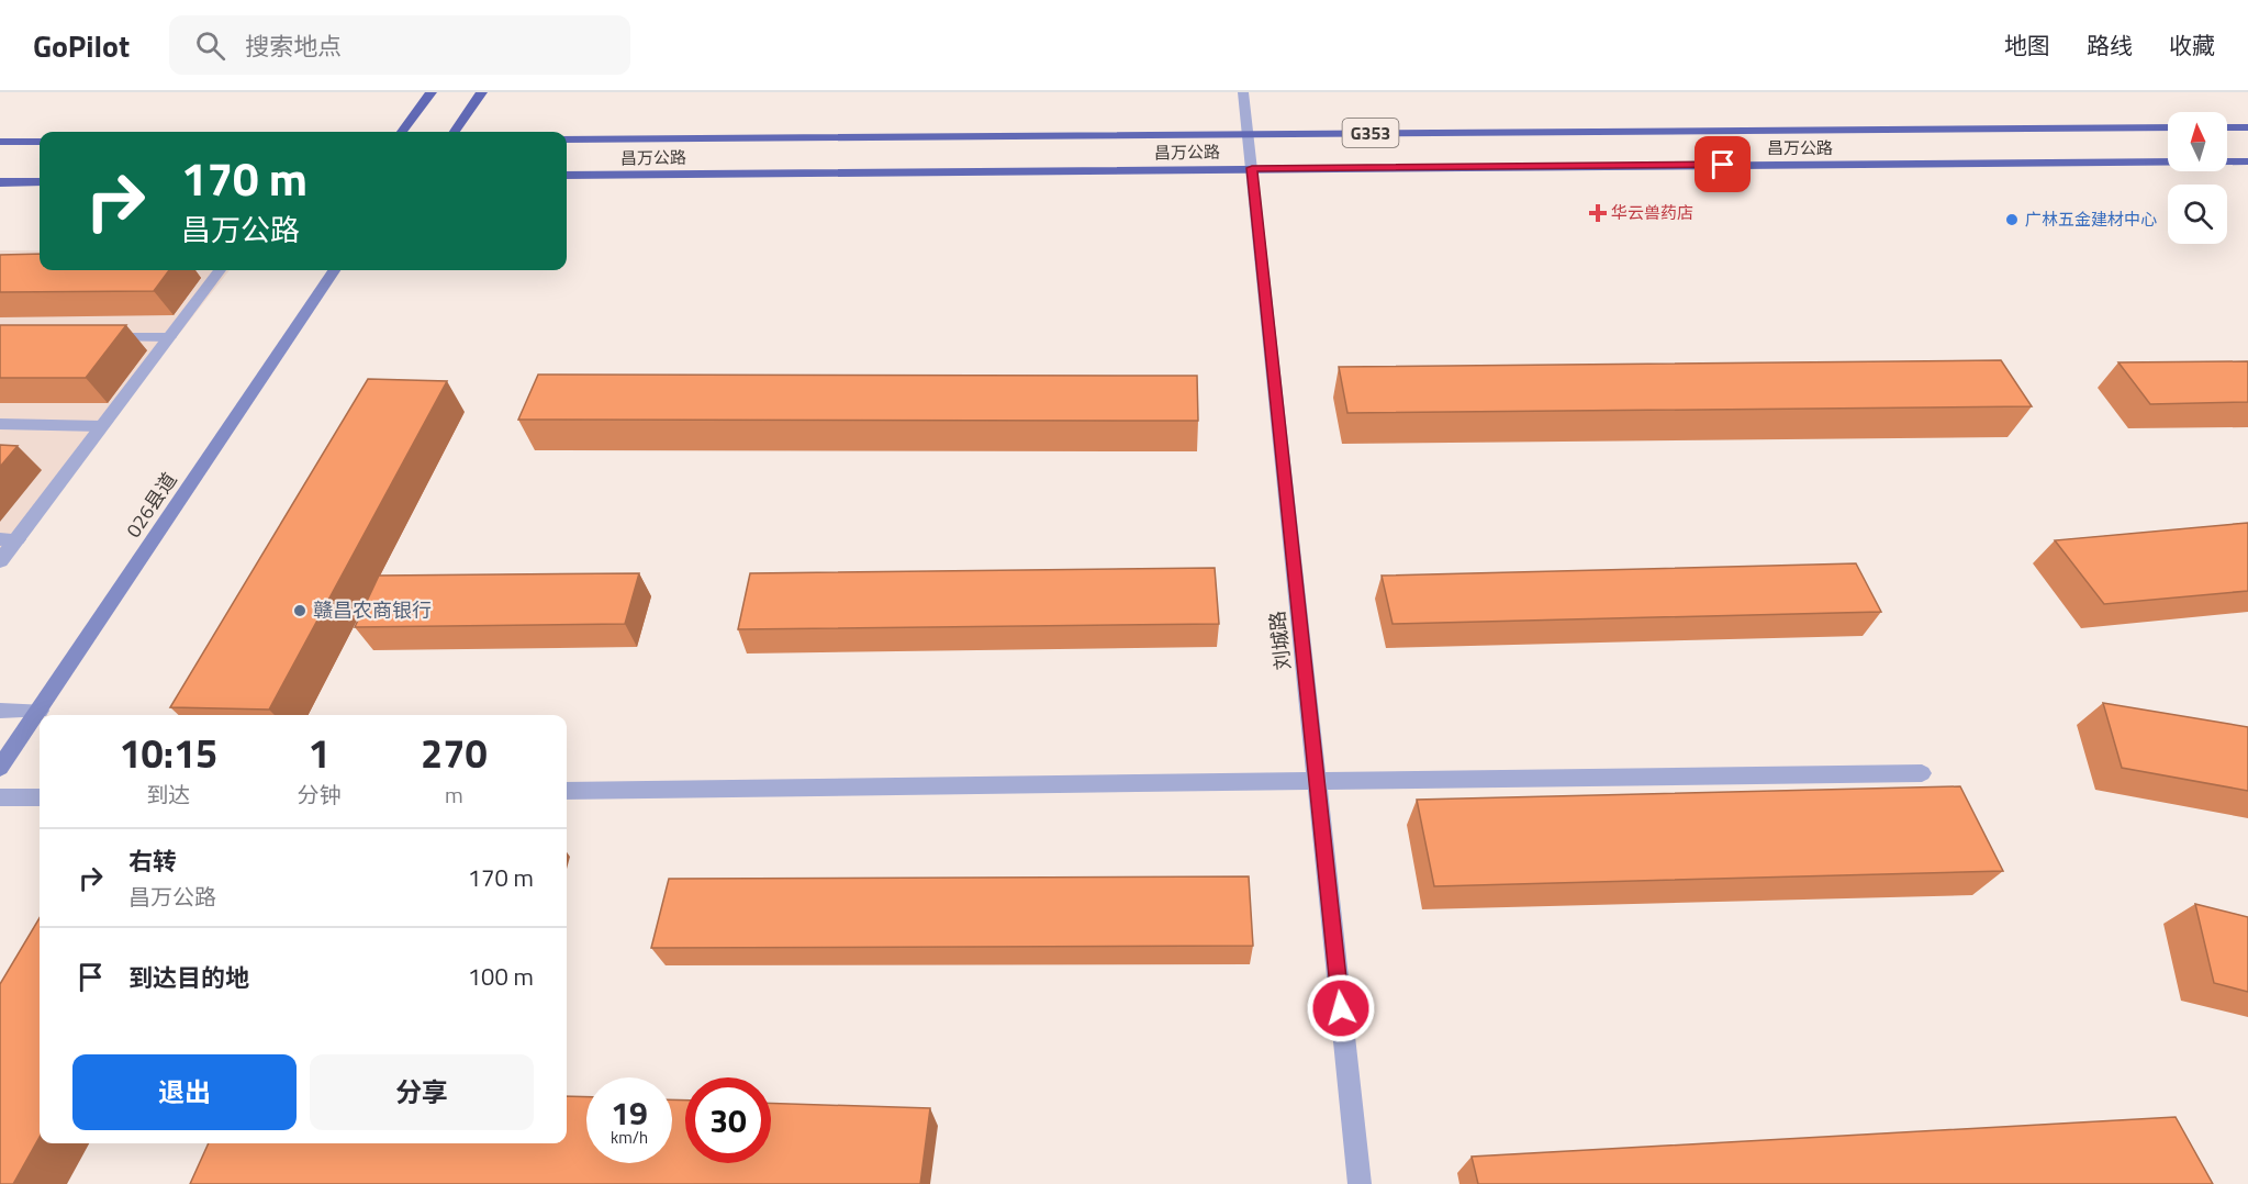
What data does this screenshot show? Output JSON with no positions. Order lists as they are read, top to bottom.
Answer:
{
  "streets": {
    "highway": ["G353", "昌万公路"],
    "main road": ["026县道"],
    "street": ["刘城路"]
  },
  "crossings": [
    ["昌万公路", "刘城路"]
  ],
  "places": {
    "health": ["华云兽药店"],
    "other": ["广林五金建材中心", "赣昌农商银行"]
  },
  "north": "top",
  "page": {
    "header": "GoPilot",
    "search": "搜索地点",
    "nav": ["地图", "路线", "收藏"],
    "turn": ["170 m", "昌万公路"],
    "eta": [
      "10:15",
      "到达",
      "1",
      "分钟",
      "270",
      "m"
    ],
    "list": [
      {
        "name": "右转",
        "note": "昌万公路",
        "value": "170 m"
      },
      {
        "name": "到达目的地",
        "value": "100 m"
      }
    ],
    "buttons": ["退出", "分享"],
    "speed": "19 km/h",
    "limit": "30"
  }
}
